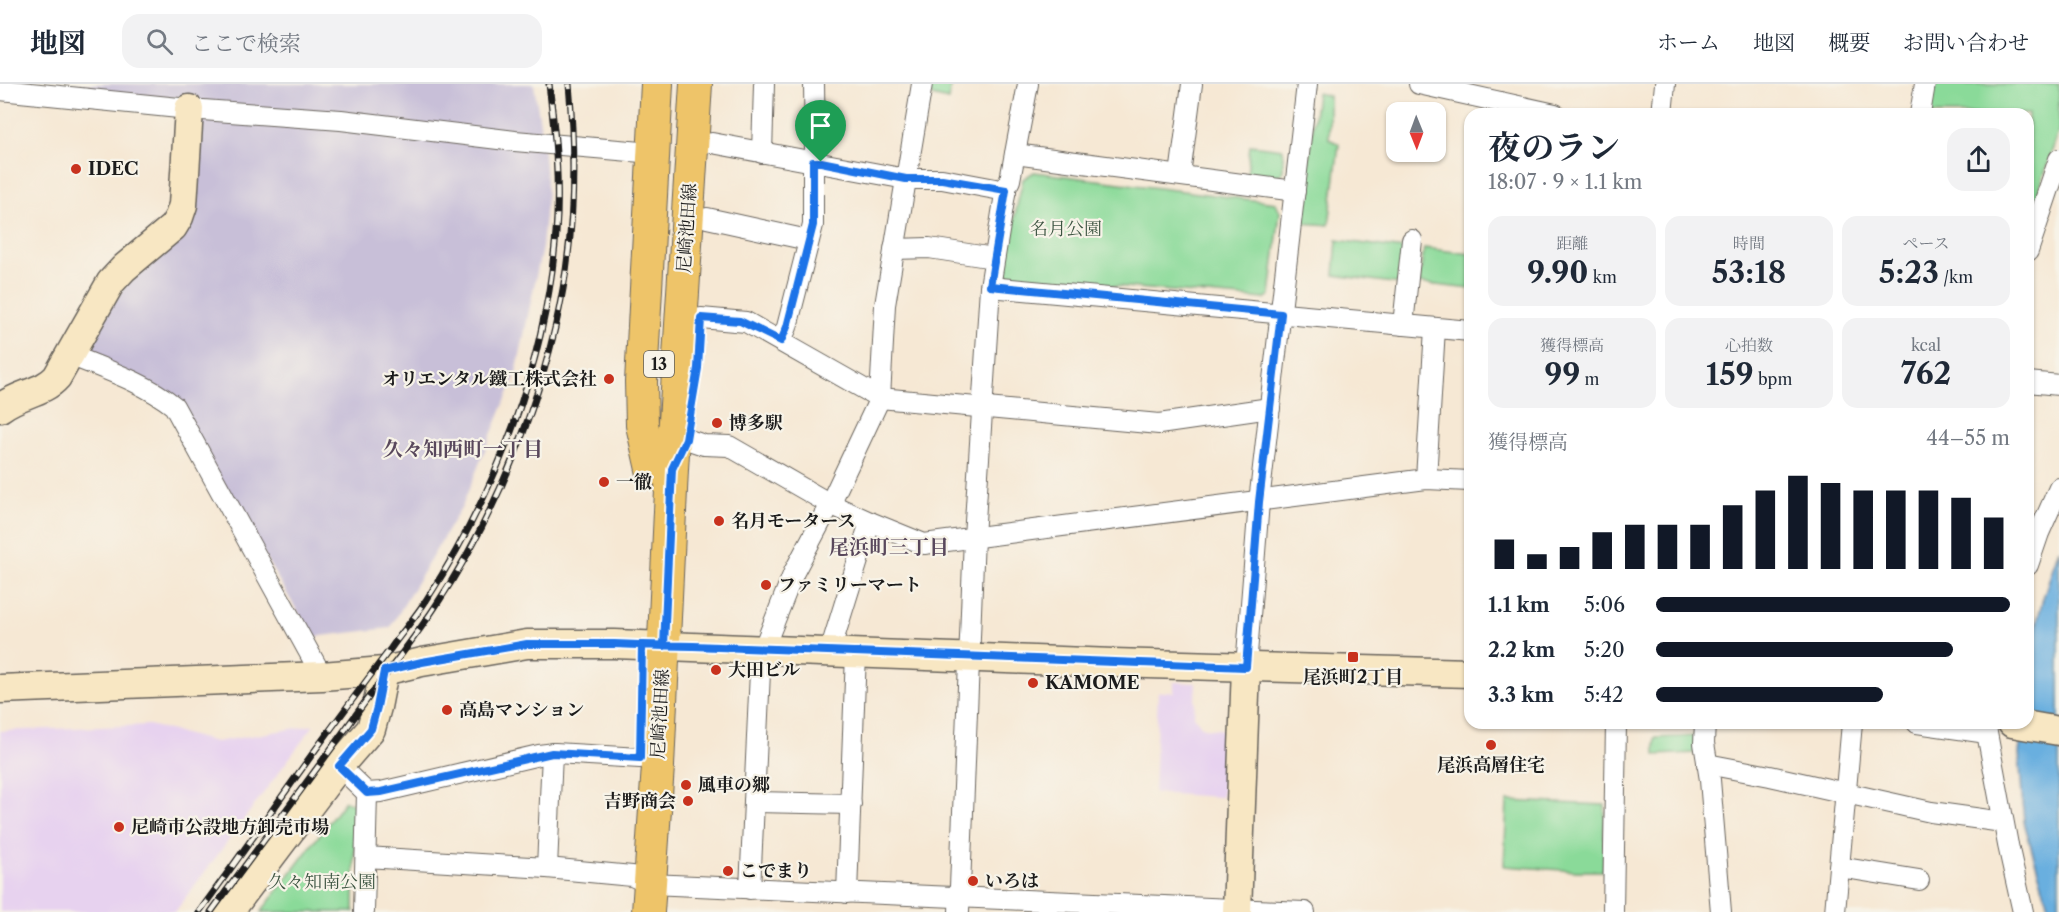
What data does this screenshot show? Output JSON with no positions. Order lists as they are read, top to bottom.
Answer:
{
  "streets": {
    "main road": ["尼崎池田線", "13"]
  },
  "districts": ["久々知西町一丁目", "尾浜町三丁目"],
  "parks": ["名月公園", "久々知南公園"],
  "places": {
    "other": [
      "IDEC",
      "オリエンタル鐵工株式会社",
      "博多駅",
      "一徹",
      "名月モータース",
      "ファミリーマート",
      "大田ビル",
      "KAMOME",
      "高島マンション",
      "尾浜高層住宅",
      "風車の郷",
      "吉野商会",
      "尼崎市公設地方卸売市場",
      "こでまり",
      "いろは"
    ],
    "transit": ["尾浜町2丁目"]
  },
  "north": "bottom",
  "page": {
    "header": "地図",
    "search": "ここで検索",
    "nav": [
      "ホーム",
      "地図",
      "概要",
      "お問い合わせ"
    ],
    "heading": ["夜のラン", "18:07 · 9 × 1.1 km"],
    "stats": [
      ["距離", "9.90 km"],
      ["時間", "53:18"],
      ["ペース", "5:23 /km"],
      ["獲得標高", "99 m"],
      ["心拍数", "159 bpm"],
      ["kcal", "762"]
    ],
    "chart": ["獲得標高", "44–55 m"],
    "list": [
      {
        "name": "1.1 km",
        "note": "5:06"
      },
      {
        "name": "2.2 km",
        "note": "5:20"
      },
      {
        "name": "3.3 km",
        "note": "5:42"
      }
    ]
  }
}
